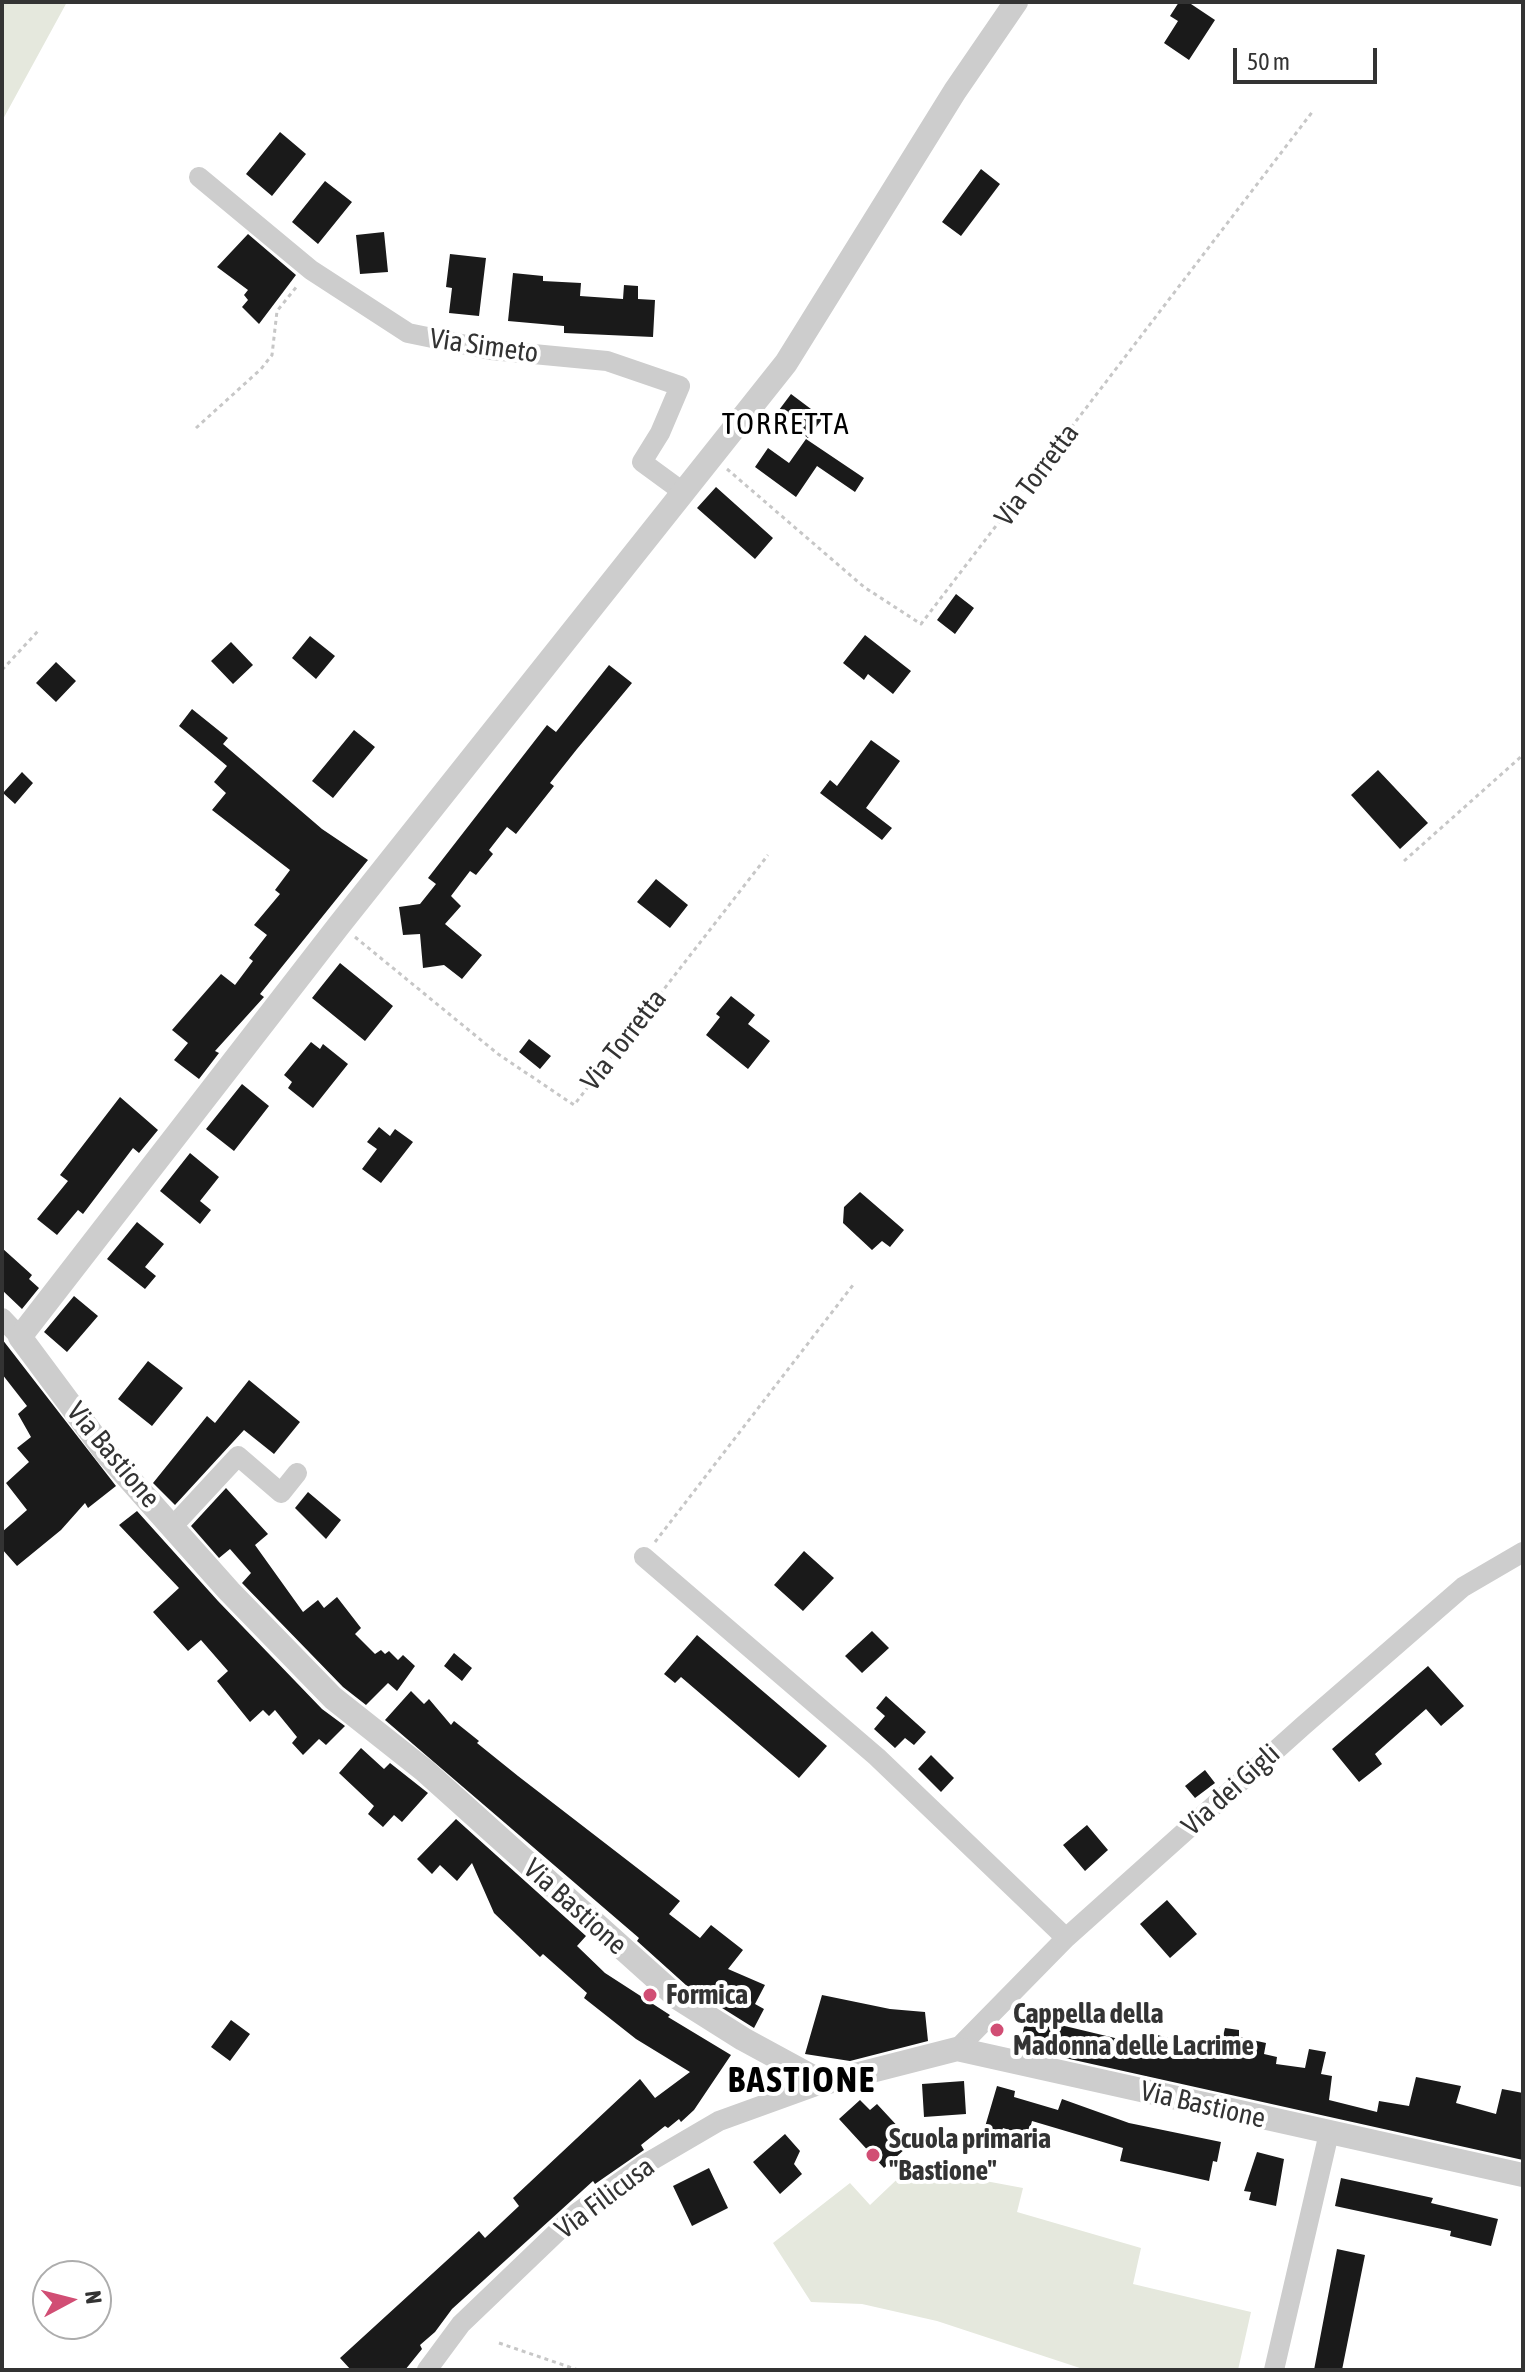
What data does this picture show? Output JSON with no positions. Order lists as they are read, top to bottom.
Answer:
{
  "streets": {
    "street": [
      "Via Simeto",
      "Via Bastione",
      "Via dei Gigli",
      "Via Filicusa"
    ],
    "path": ["Via Torretta"]
  },
  "crossings": [
    ["Via Bastione", "Via dei Gigli"],
    ["Via Bastione", "Via Filicusa"]
  ],
  "districts": ["TORRETTA", "BASTIONE"],
  "places": ["Formica", "Cappella della Madonna delle Lacrime", "Scuola primaria \"Bastione\""],
  "scale_bar": "50 m",
  "north": "right"
}
